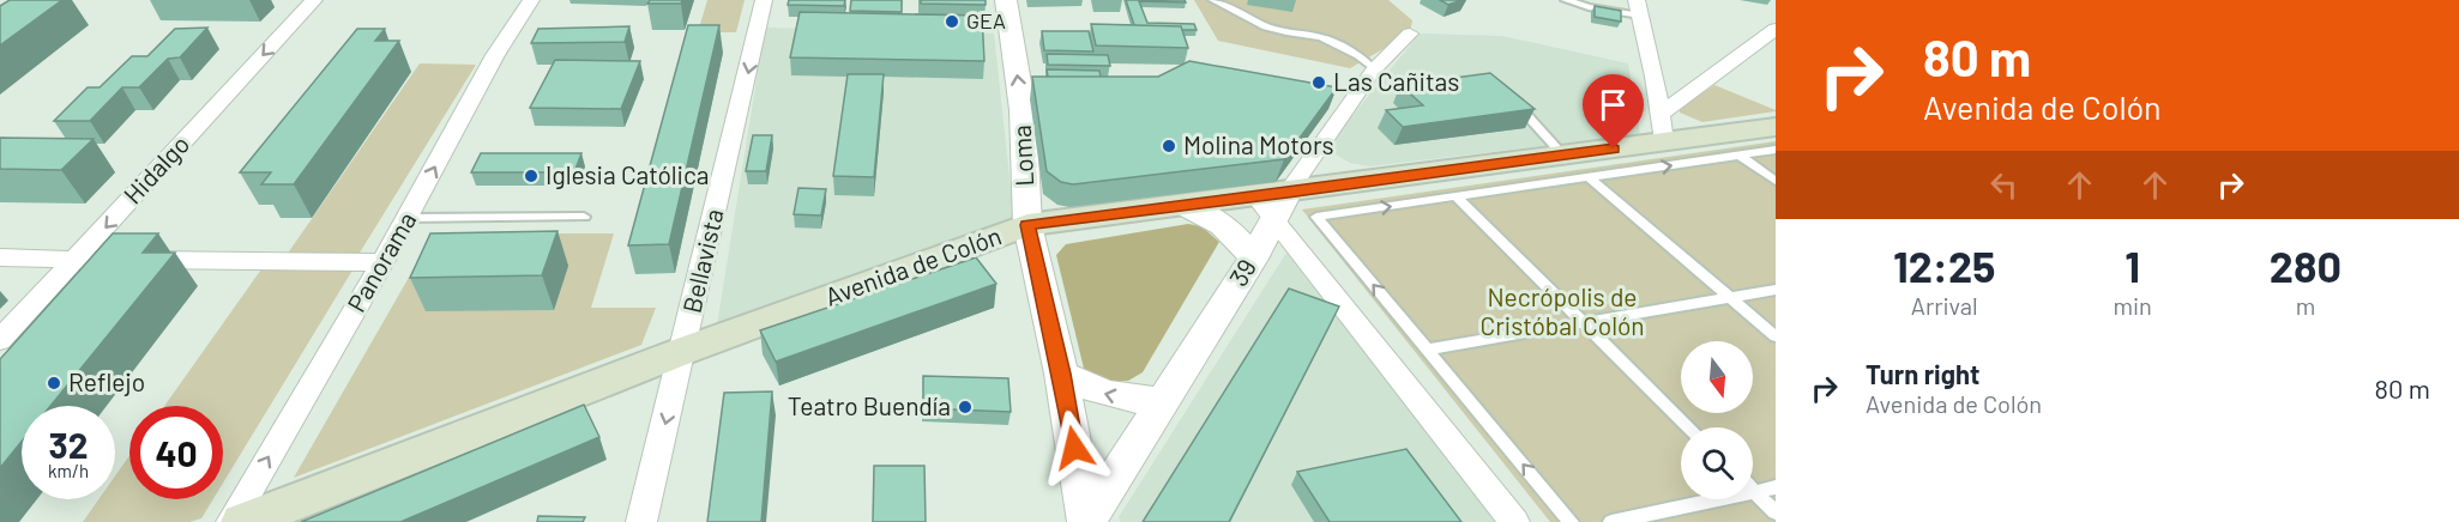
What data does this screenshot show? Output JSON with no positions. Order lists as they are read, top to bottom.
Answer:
{
  "streets": {
    "main road": ["Avenida de Colón"],
    "street": [
      "Loma",
      "Hidalgo",
      "Bellavista",
      "Panorama",
      "39"
    ]
  },
  "crossings": [
    ["Loma", "Avenida de Colón"],
    ["Loma", "39"],
    ["Bellavista", "Avenida de Colón"],
    ["Avenida de Colón", "39"]
  ],
  "one_way": [
    "Loma",
    "Hidalgo",
    "Bellavista",
    "Panorama"
  ],
  "parks": ["Necrópolis de Cristóbal Colón"],
  "places": [
    "GEA",
    "Las Cañitas",
    "Molina Motors",
    "Iglesia Católica",
    "Reflejo",
    "Teatro Buendía"
  ],
  "north": "bottom",
  "page": {
    "turn": ["80 m", "Avenida de Colón"],
    "eta": [
      "12:25",
      "Arrival",
      "1",
      "min",
      "280",
      "m"
    ],
    "list": [
      {
        "name": "Turn right",
        "note": "Avenida de Colón",
        "value": "80 m"
      }
    ],
    "speed": "32 km/h",
    "limit": "40"
  }
}
